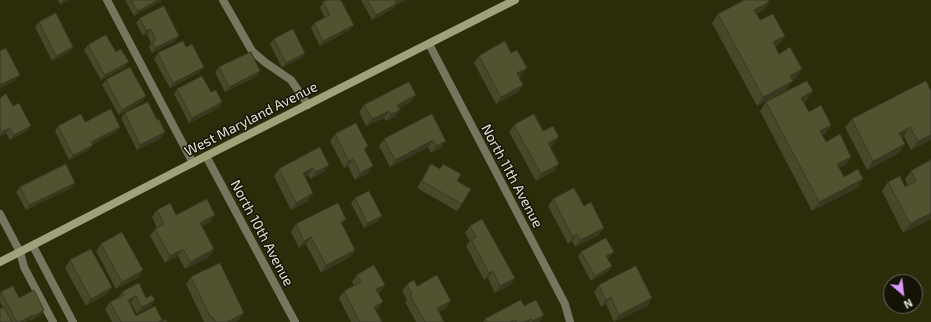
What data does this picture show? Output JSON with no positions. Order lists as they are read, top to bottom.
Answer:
{
  "streets": {
    "street": ["West Maryland Avenue", "North 11th Avenue", "North 10th Avenue"]
  },
  "crossings": [
    ["West Maryland Avenue", "North 11th Avenue"],
    ["West Maryland Avenue", "North 10th Avenue"]
  ],
  "north": "bottom right"
}
